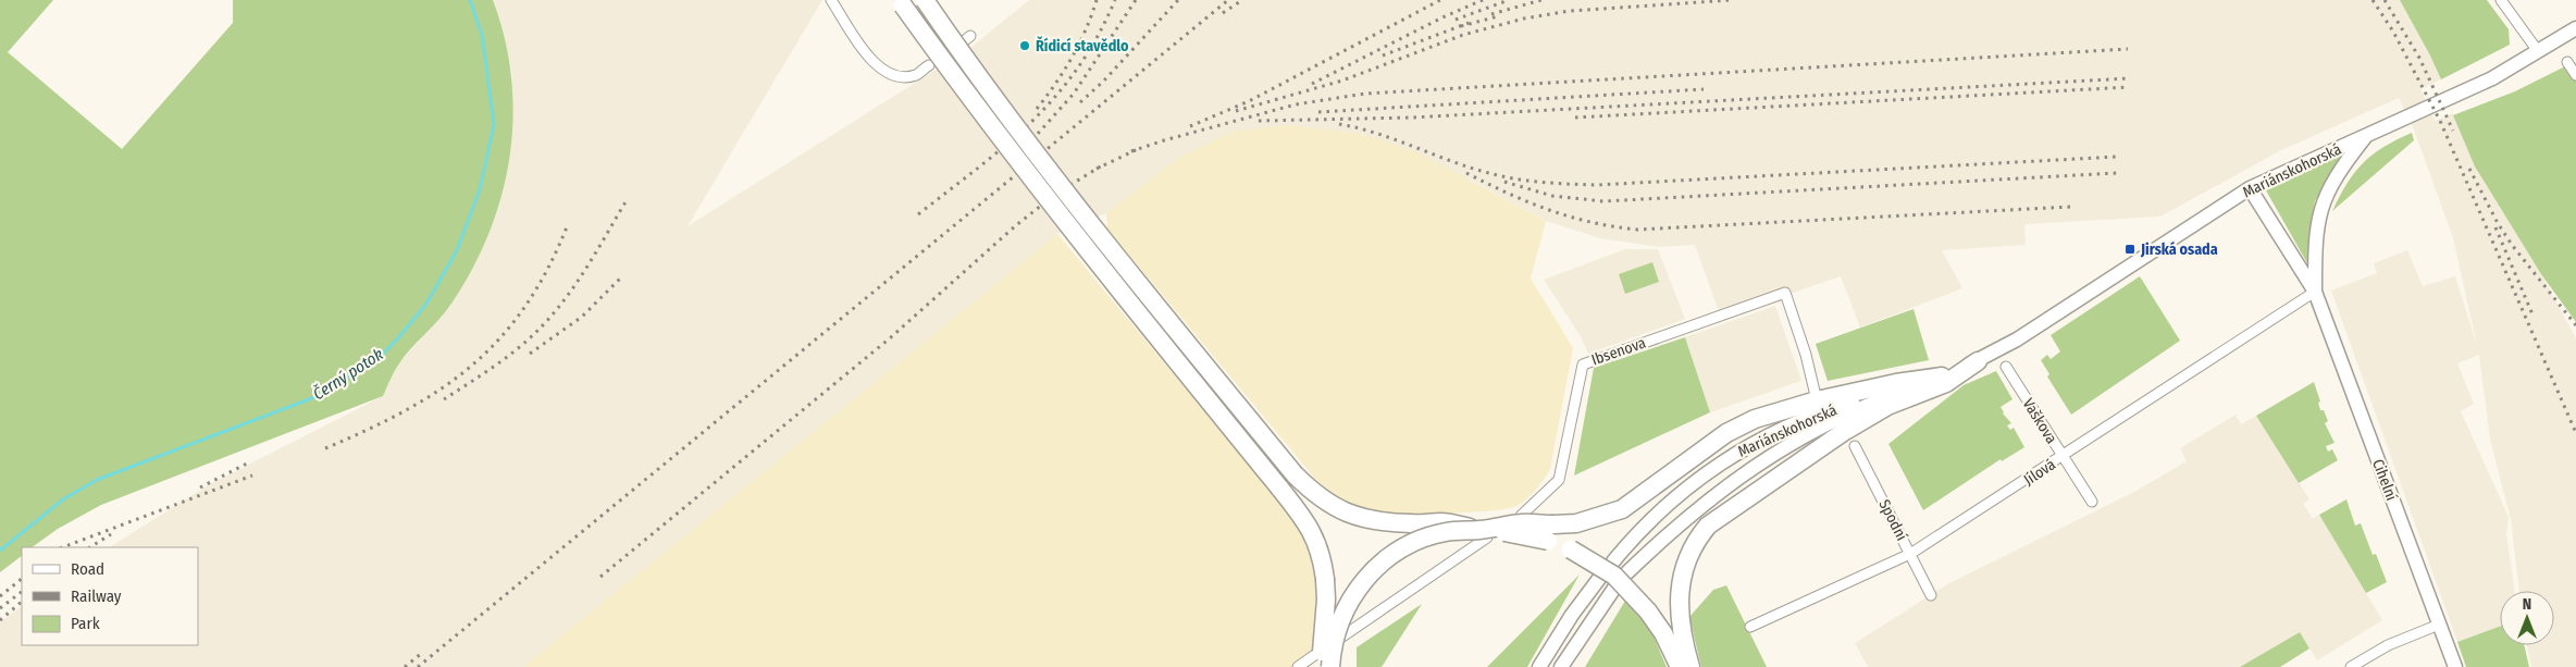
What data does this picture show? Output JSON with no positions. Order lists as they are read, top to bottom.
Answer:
{
  "streets": {
    "main road": ["Mariánskohorská", "Cihelní"],
    "street": [
      "Ibsenova",
      "Vaškova",
      "Jílová",
      "Spodní"
    ]
  },
  "crossings": [
    ["Mariánskohorská", "Cihelní"],
    ["Vaškova", "Jílová"],
    ["Jílová", "Cihelní"],
    ["Jílová", "Spodní"]
  ],
  "water": ["Černý potok"],
  "places": {
    "other": ["Řídicí stavědlo"],
    "transit": ["Jirská osada"]
  },
  "legend": ["Road", "Railway", "Park"],
  "north": "top"
}
